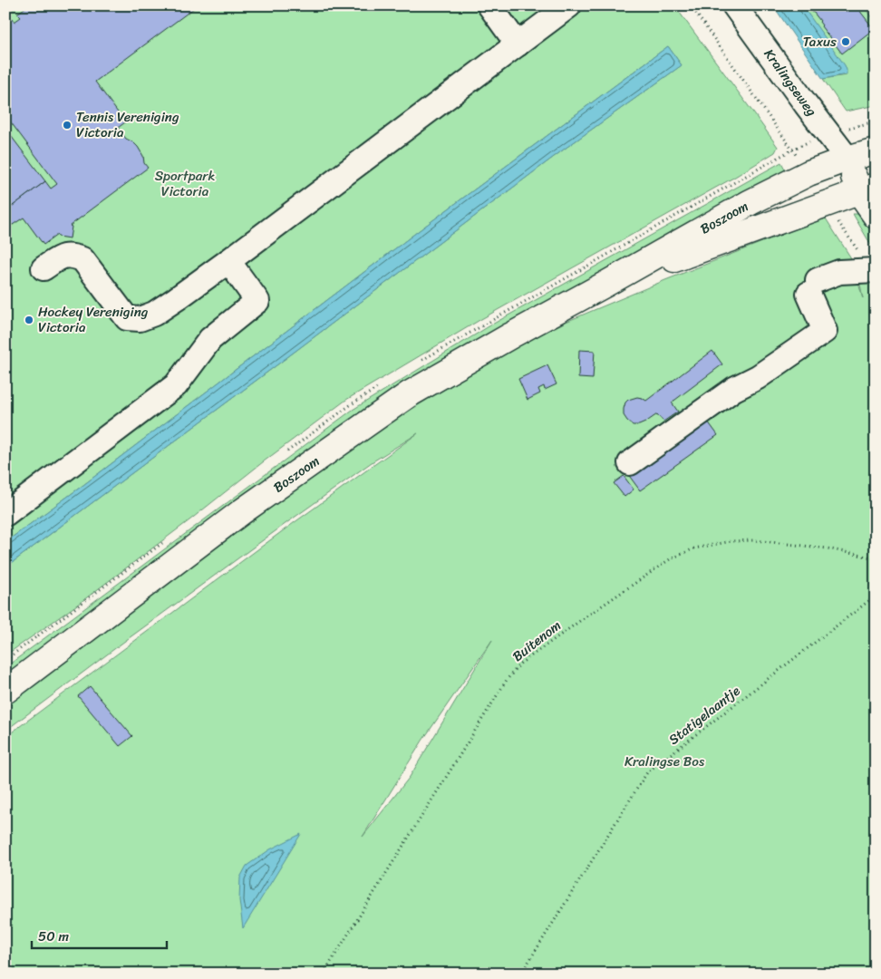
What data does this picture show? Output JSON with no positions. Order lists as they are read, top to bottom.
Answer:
{
  "streets": {
    "main road": ["Kralingseweg", "Boszoom"],
    "path": ["Buitenom", "Statigelaantje"]
  },
  "crossings": [
    ["Kralingseweg", "Boszoom"]
  ],
  "parks": ["Sportpark Victoria", "Kralingse Bos"],
  "places": ["Taxus", "Tennis Vereniging Victoria", "Hockey Vereniging Victoria"],
  "scale_bar": "50 m"
}
